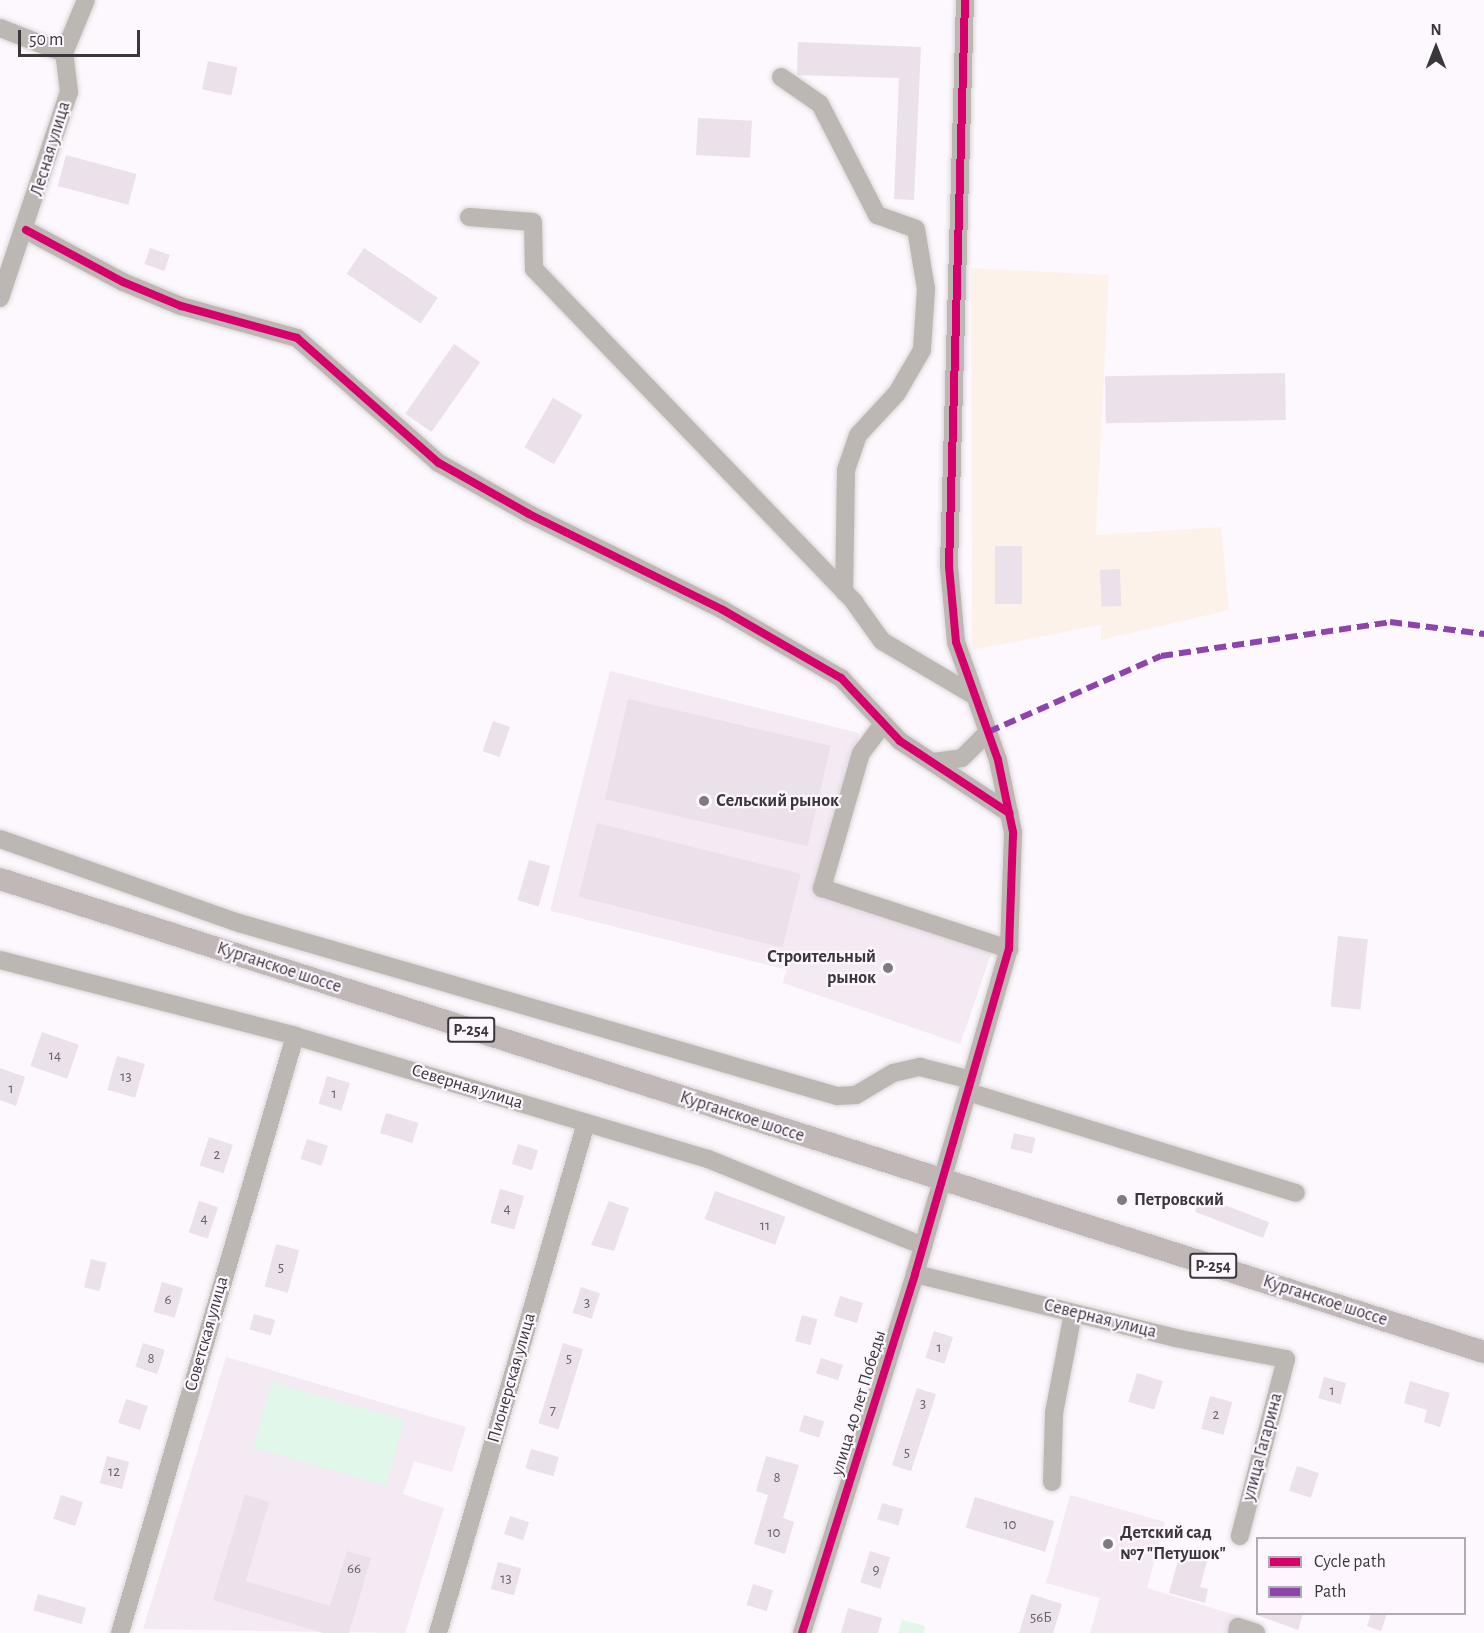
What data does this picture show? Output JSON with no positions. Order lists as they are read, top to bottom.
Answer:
{
  "streets": {
    "main road": ["Курганское шоссе", "Р-254"],
    "street": [
      "Лесная улица",
      "Северная улица",
      "Советская улица",
      "Пионерская улица",
      "улица 40 лет Победы",
      "улица Гагарина"
    ]
  },
  "crossings": [
    ["Курганское шоссе", "улица 40 лет Победы"],
    ["Северная улица", "Советская улица"],
    ["Северная улица", "Пионерская улица"],
    ["Северная улица", "улица 40 лет Победы"],
    ["Северная улица", "улица Гагарина"]
  ],
  "places": [
    "Сельский рынок",
    "Строительный рынок",
    "Петровский",
    "Детский сад №7 \"Петушок\""
  ],
  "house_numbers": [
    "14",
    "13",
    "1",
    "1",
    "2",
    "4",
    "4",
    "11",
    "5",
    "6",
    "3",
    "1",
    "8",
    "5",
    "1",
    "3",
    "7",
    "2",
    "5",
    "12",
    "8",
    "10",
    "10",
    "66",
    "9",
    "13",
    "56Б"
  ],
  "legend": ["Cycle path", "Path"],
  "scale_bar": "50 m",
  "north": "top"
}
